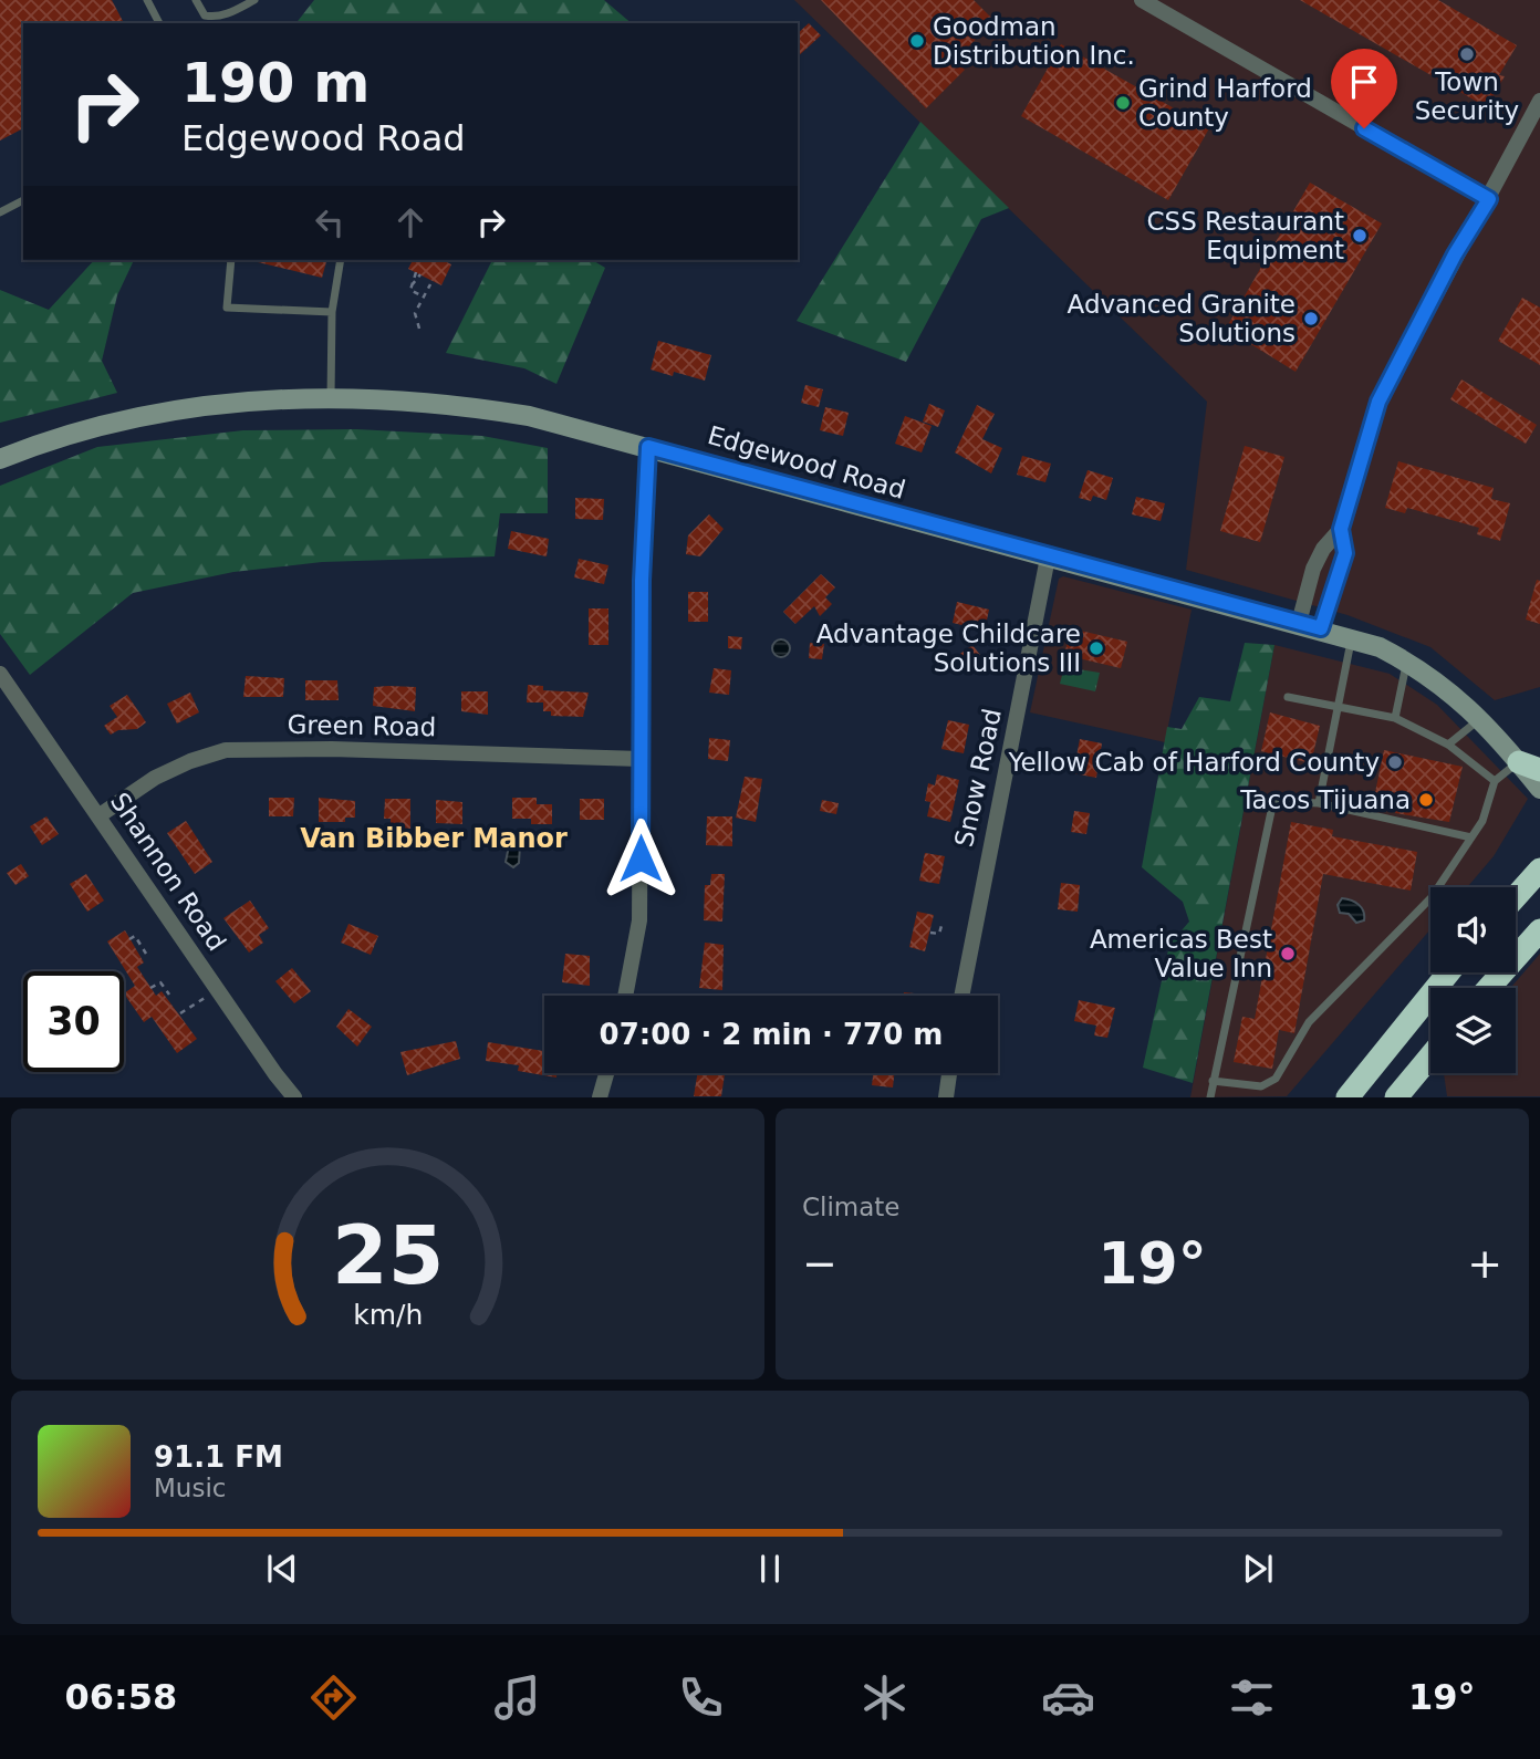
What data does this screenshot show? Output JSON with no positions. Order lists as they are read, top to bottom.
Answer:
{
  "streets": {
    "street": [
      "Edgewood Road",
      "Green Road",
      "Snow Road",
      "Shannon Road"
    ]
  },
  "crossings": [
    ["Edgewood Road", "Snow Road"],
    ["Green Road", "Shannon Road"]
  ],
  "districts": ["Van Bibber Manor"],
  "places": [
    "Goodman Distribution Inc.",
    "Town Security",
    "Grind Harford County",
    "CSS Restaurant Equipment",
    "Advanced Granite Solutions",
    "Advantage Childcare Solutions III",
    "Yellow Cab of Harford County",
    "Tacos Tijuana",
    "Americas Best Value Inn"
  ],
  "page": {
    "turn": ["190 m", "Edgewood Road"],
    "limit": "30",
    "trip": "07:00 · 2 min · 770 m",
    "tile": "Climate",
    "heat": ["−", "19°", "+"],
    "song": ["91.1 FM", "Music"],
    "tabs": ["06:58", "19°"],
    "gauge": ["25", "km/h"]
  }
}
